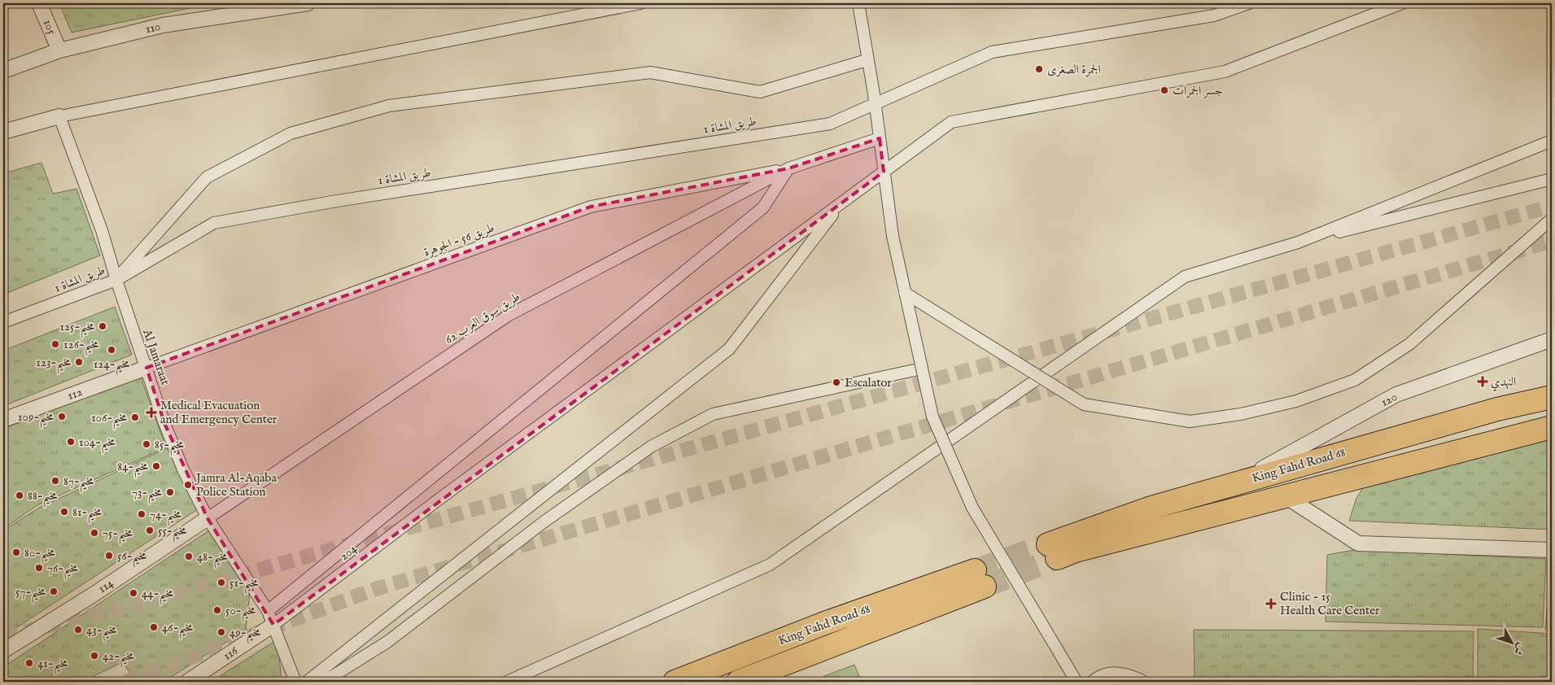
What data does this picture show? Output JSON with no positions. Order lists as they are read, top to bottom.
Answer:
{
  "streets": {
    "main road": ["King Fahd Road 68"],
    "street": [
      "105",
      "110",
      "طريق المشاة 1",
      "طريق 56 - الجوهرة",
      "طريق سوق العرب 62",
      "Al Jamaraat",
      "112",
      "120",
      "204",
      "114",
      "116"
    ]
  },
  "crossings": [
    ["105", "110"],
    ["طريق المشاة 1", "Al Jamaraat"],
    ["طريق 56 - الجوهرة", "طريق سوق العرب 62"],
    ["طريق 56 - الجوهرة", "Al Jamaraat"],
    ["طريق 56 - الجوهرة", "112"],
    ["طريق سوق العرب 62", "Al Jamaraat"],
    ["طريق سوق العرب 62", "114"],
    ["Al Jamaraat", "112"],
    ["Al Jamaraat", "204"],
    ["Al Jamaraat", "114"],
    ["Al Jamaraat", "116"],
    ["120", "King Fahd Road 68"],
    ["204", "116"]
  ],
  "places": {
    "other": [
      "الجمرة الصغرى",
      "جسر الجمرات",
      "مخيم-125",
      "مخيم-126",
      "مخيم-124",
      "مخيم-123",
      "Escalator",
      "مخيم-109",
      "مخيم-106",
      "مخيم-104",
      "مخيم-85",
      "مخيم-84",
      "مخيم-87",
      "Jamra Al-Aqaba Police Station",
      "مخيم-73",
      "مخيم-88",
      "مخيم-81",
      "مخيم-74",
      "مخيم-55",
      "مخيم-75",
      "مخيم-80",
      "مخيم-56",
      "مخيم-48",
      "مخيم-76",
      "مخيم-51",
      "مخيم-57",
      "مخيم-44",
      "مخيم-50",
      "مخيم-46",
      "مخيم-43",
      "مخيم-49",
      "مخيم-42",
      "مخيم-41"
    ],
    "health": ["النهدي", "Medical Evacuation and Emergency Center", "Clinic - 15 Health Care Center"]
  },
  "north": "bottom right"
}
